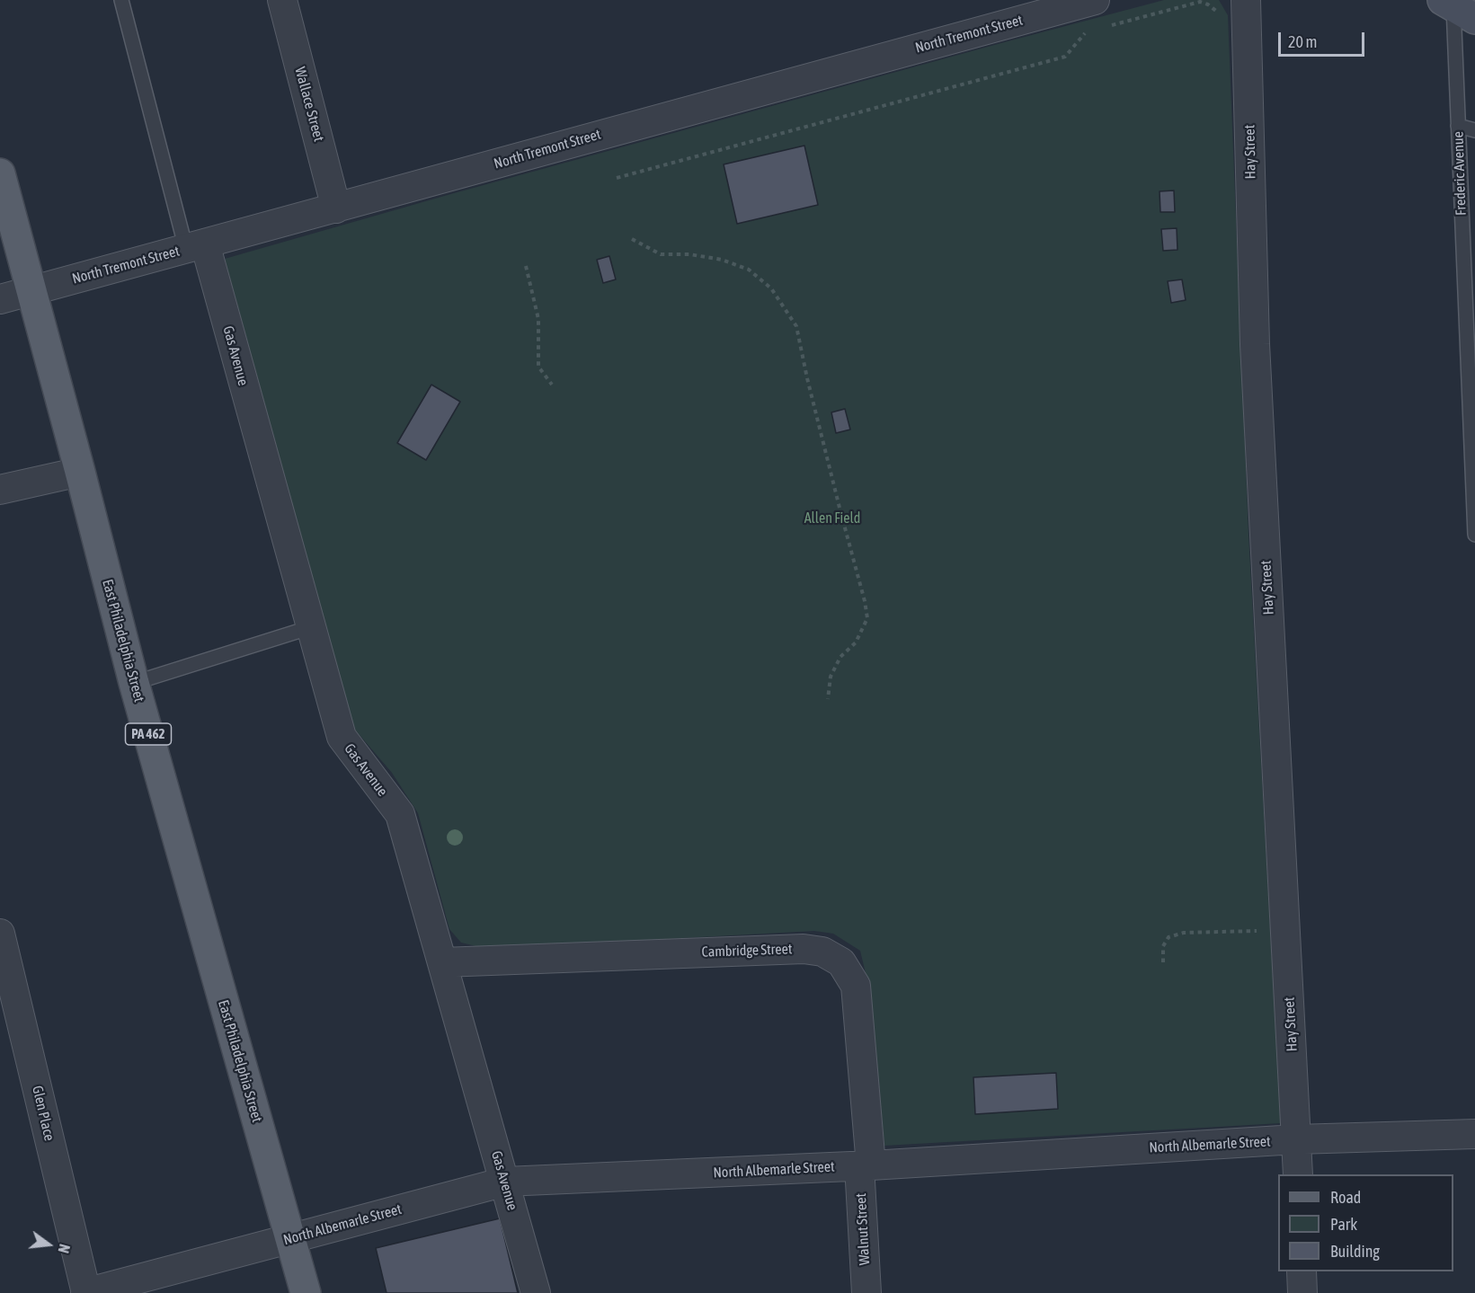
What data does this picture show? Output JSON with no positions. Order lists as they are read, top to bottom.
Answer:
{
  "streets": {
    "main road": ["East Philadelphia Street", "PA 462"],
    "street": [
      "North Tremont Street",
      "Wallace Street",
      "Hay Street",
      "Gas Avenue",
      "Cambridge Street",
      "Glen Place",
      "North Albemarle Street",
      "Walnut Street"
    ],
    "lane": ["Frederic Avenue"]
  },
  "crossings": [
    ["North Tremont Street", "Wallace Street"],
    ["North Tremont Street", "Gas Avenue"],
    ["North Tremont Street", "East Philadelphia Street"],
    ["Hay Street", "North Albemarle Street"],
    ["Gas Avenue", "Cambridge Street"],
    ["Gas Avenue", "North Albemarle Street"],
    ["East Philadelphia Street", "North Albemarle Street"],
    ["Cambridge Street", "North Albemarle Street"],
    ["Cambridge Street", "Walnut Street"],
    ["Glen Place", "North Albemarle Street"],
    ["North Albemarle Street", "Walnut Street"]
  ],
  "parks": ["Allen Field"],
  "legend": ["Road", "Park", "Building"],
  "scale_bar": "20 m",
  "north": "right"
}
